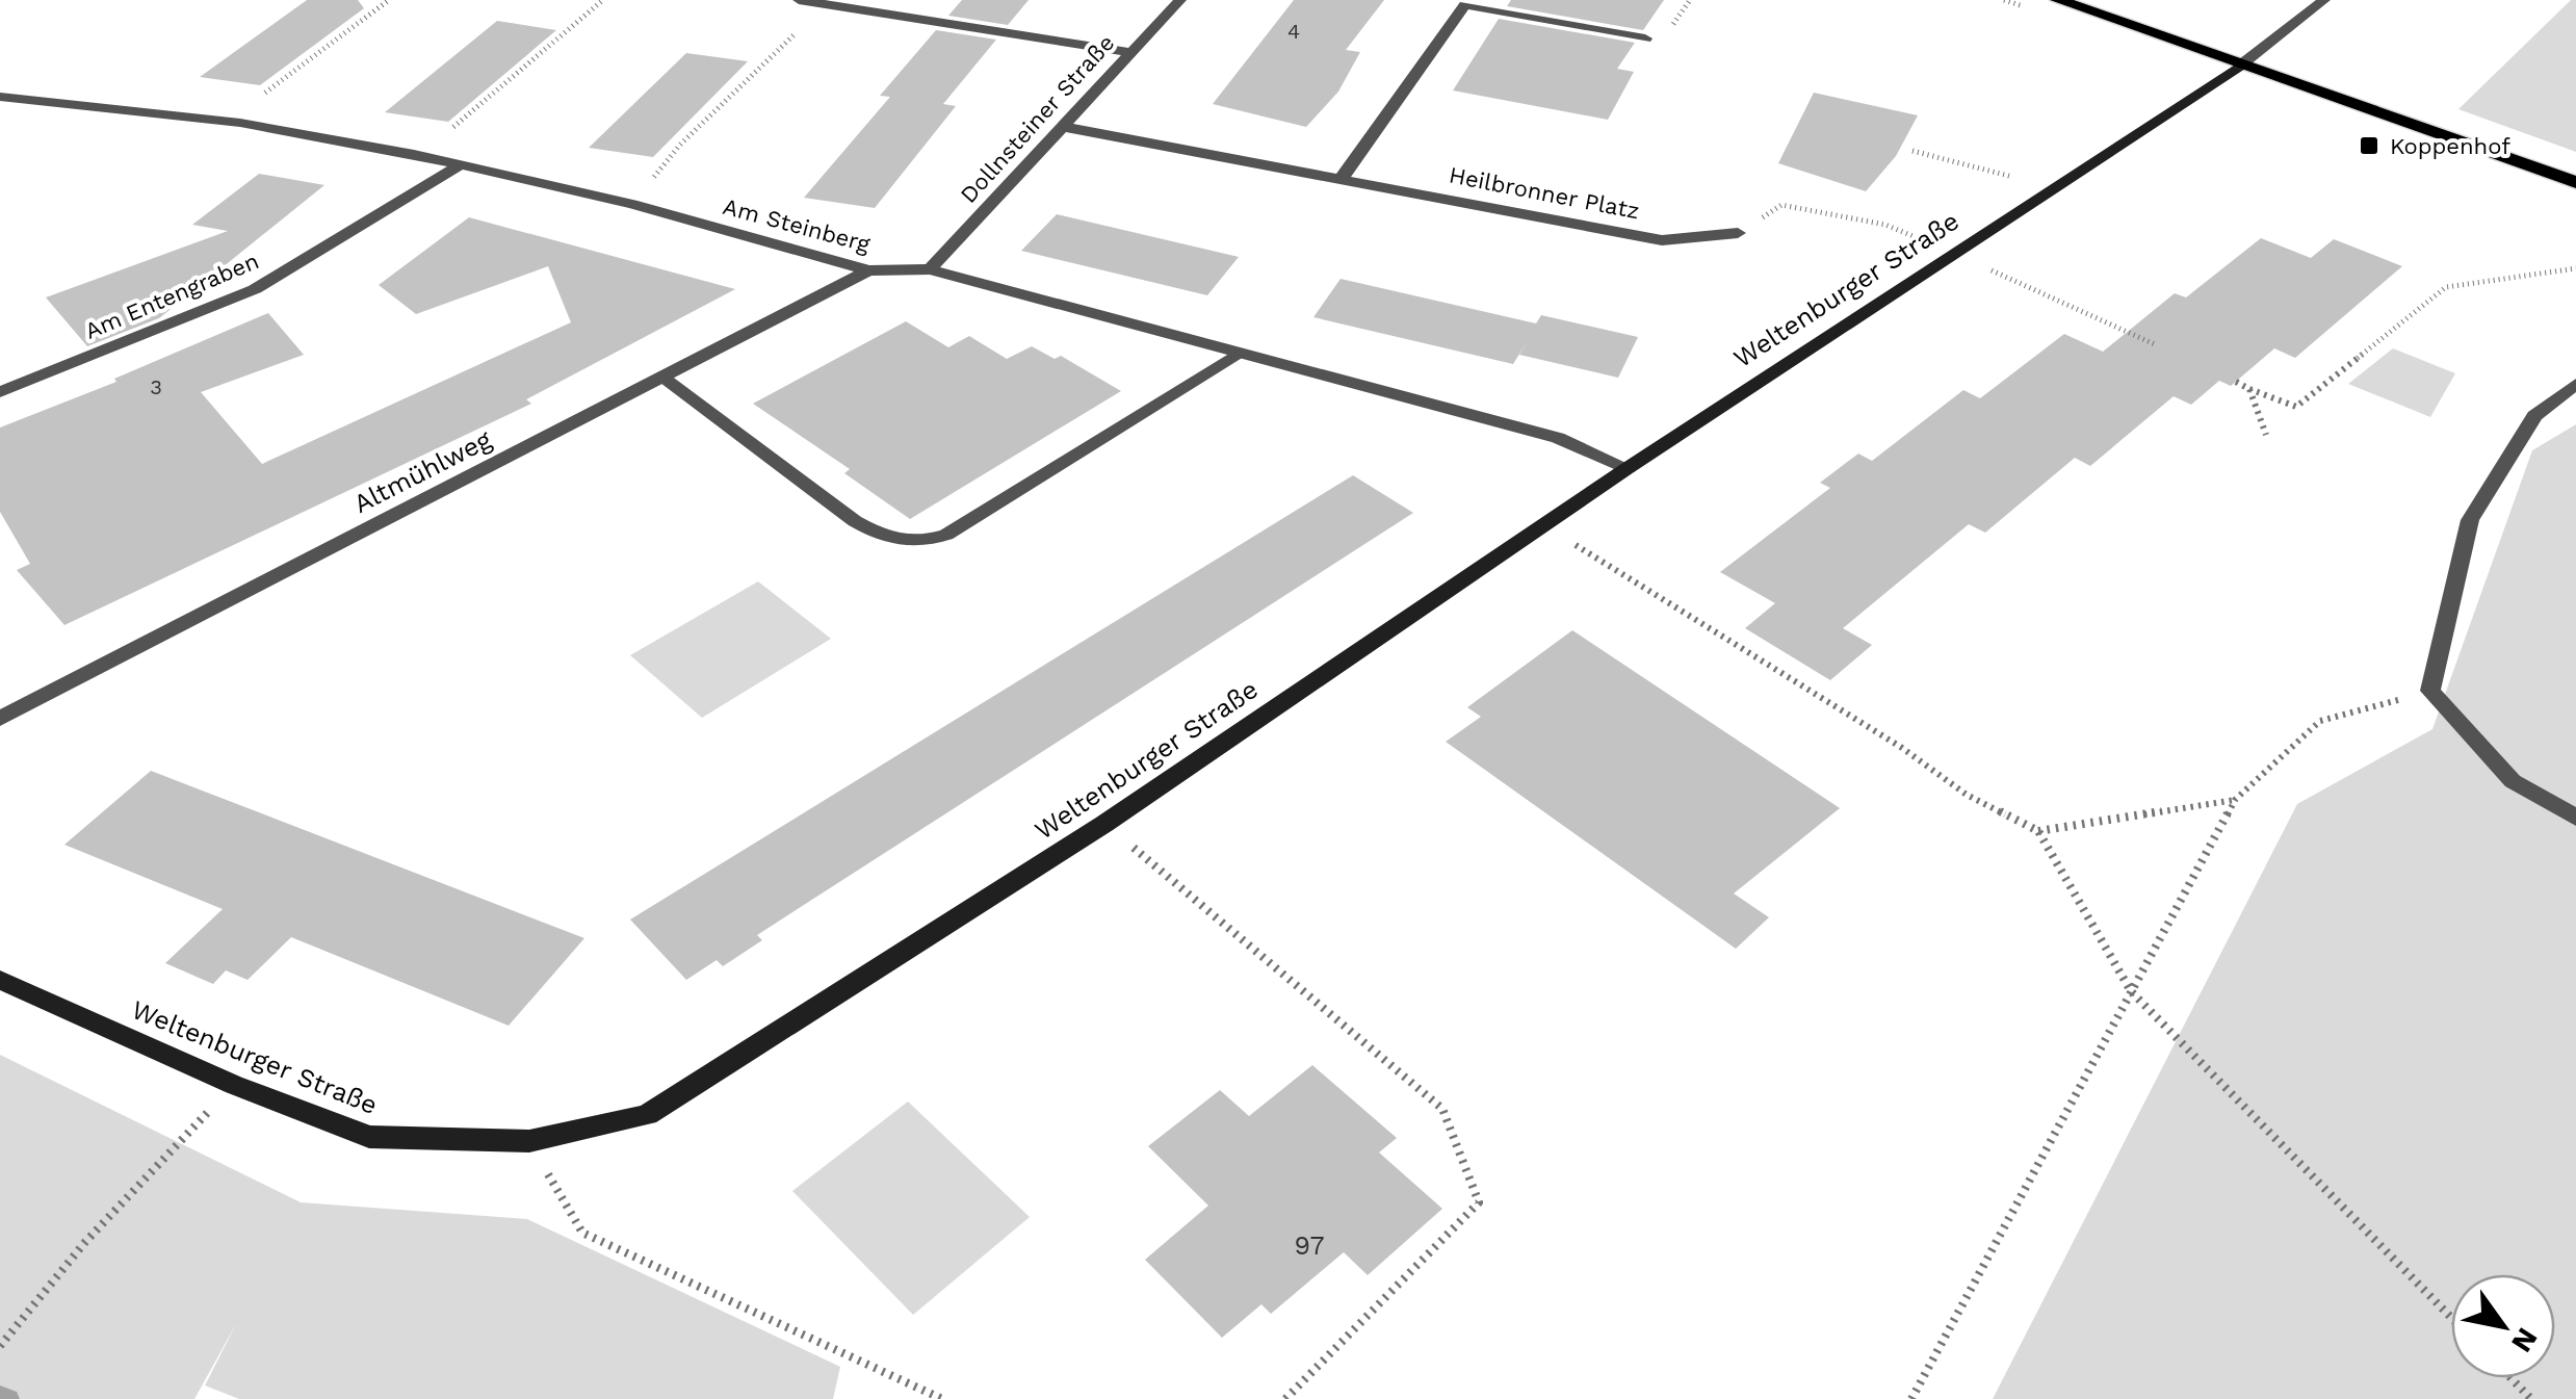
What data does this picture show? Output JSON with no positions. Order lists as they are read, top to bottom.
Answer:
{
  "streets": {
    "street": [
      "Dollnsteiner Straße",
      "Heilbronner Platz",
      "Am Steinberg",
      "Weltenburger Straße",
      "Am Entengraben",
      "Altmühlweg"
    ]
  },
  "crossings": [
    ["Dollnsteiner Straße", "Heilbronner Platz"],
    ["Dollnsteiner Straße", "Am Steinberg"],
    ["Am Steinberg", "Weltenburger Straße"],
    ["Am Steinberg", "Am Entengraben"],
    ["Am Steinberg", "Altmühlweg"]
  ],
  "places": {
    "transit": ["Koppenhof"]
  },
  "house_numbers": ["4", "3", "97"],
  "north": "bottom right"
}
